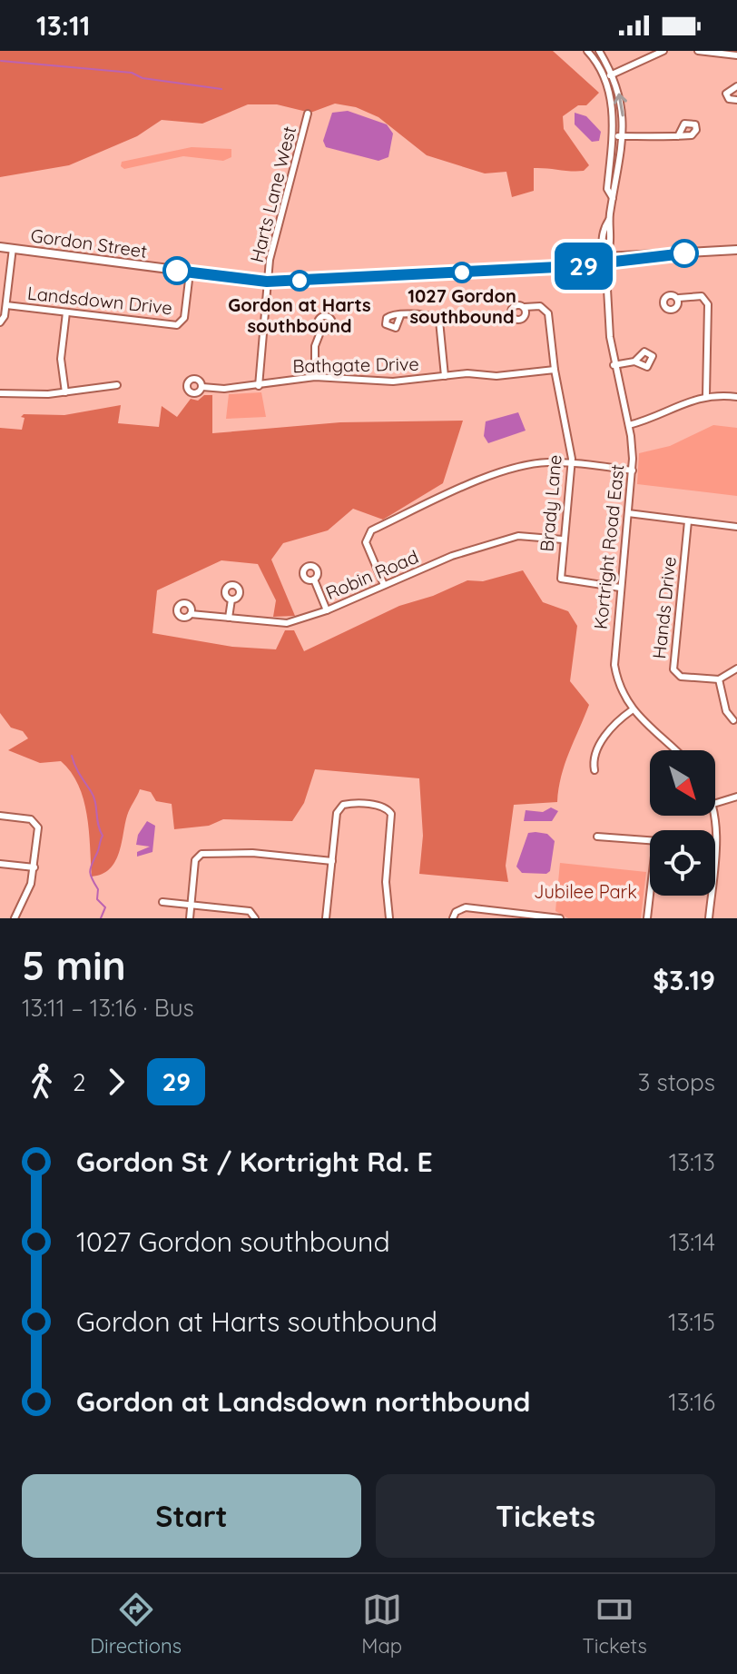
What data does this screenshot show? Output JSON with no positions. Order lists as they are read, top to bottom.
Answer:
{
  "streets": {
    "main road": ["Gordon Street"],
    "street": [
      "Harts Lane West",
      "Landsdown Drive",
      "Bathgate Drive",
      "Brady Lane",
      "Kortright Road East",
      "Robin Road",
      "Hands Drive"
    ]
  },
  "crossings": [
    ["Harts Lane West", "Gordon Street"],
    ["Harts Lane West", "Bathgate Drive"],
    ["Gordon Street", "Landsdown Drive"],
    ["Gordon Street", "Kortright Road East"],
    ["Bathgate Drive", "Brady Lane"],
    ["Brady Lane", "Kortright Road East"],
    ["Brady Lane", "Robin Road"]
  ],
  "parks": ["Jubilee Park"],
  "places": ["1027 Gordon southbound", "Gordon at Harts southbound"],
  "lines": ["bus line 29"],
  "north": "bottom right",
  "page": {
    "status": "13:11",
    "on_map": "29",
    "heading": ["5 min", "13:11 – 13:16 · Bus", "$3.19"],
    "legs": ["2", "29", "3 stops"],
    "list": [
      {
        "name": "Gordon St / Kortright Rd. E",
        "value": "13:13"
      },
      {
        "name": "1027 Gordon southbound",
        "value": "13:14"
      },
      {
        "name": "Gordon at Harts southbound",
        "value": "13:15"
      },
      {
        "name": "Gordon at Landsdown northbound",
        "value": "13:16"
      }
    ],
    "buttons": ["Start", "Tickets"],
    "tabs": ["Directions", "Map", "Tickets"]
  }
}
